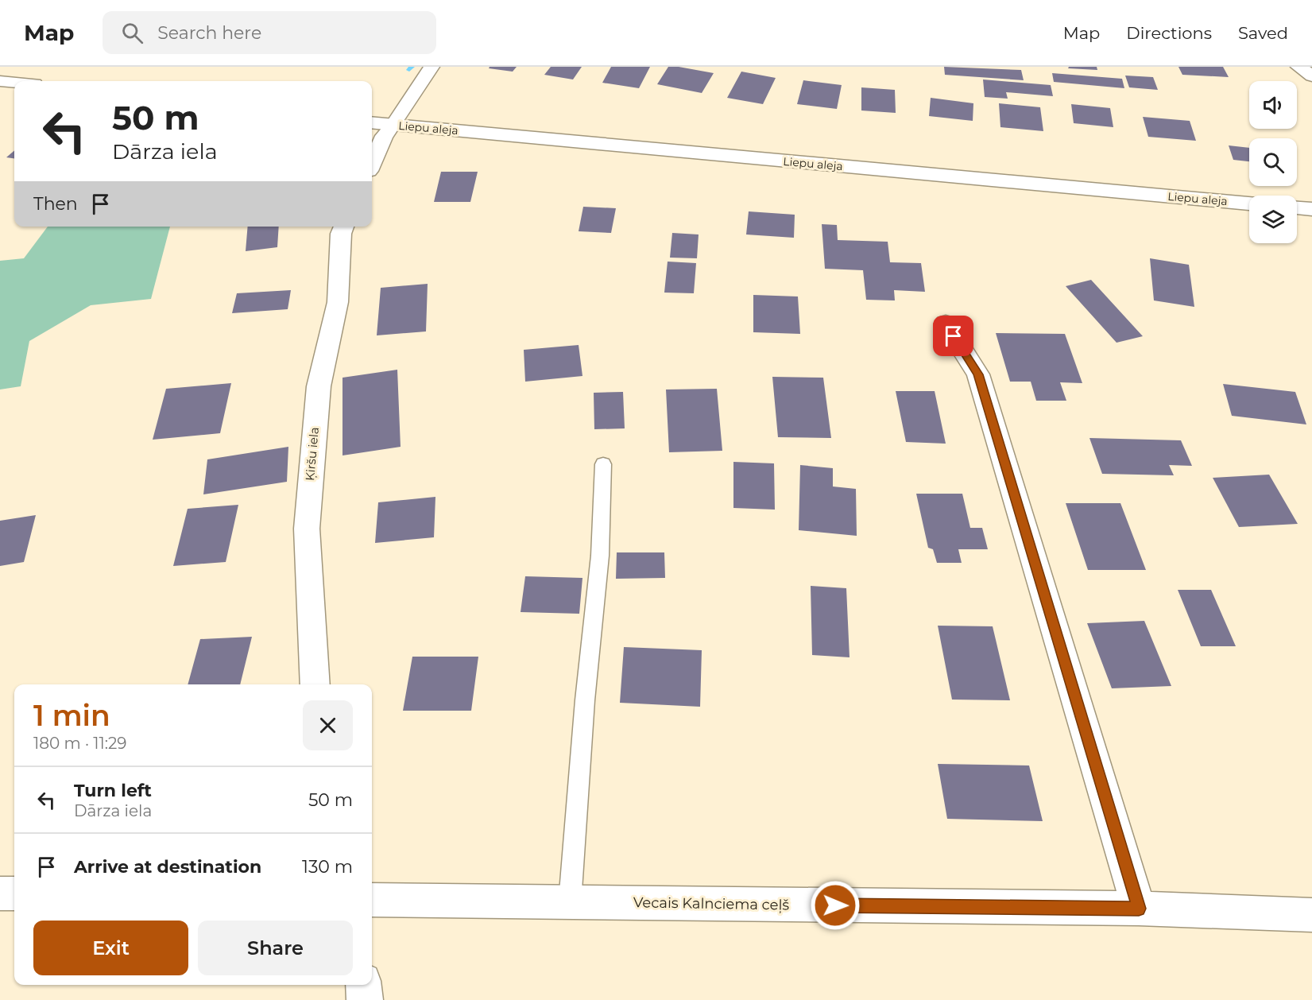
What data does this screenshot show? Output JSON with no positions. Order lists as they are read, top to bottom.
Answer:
{
  "streets": {
    "street": ["Liepu aleja", "Ķiršu iela", "Vecais Kalnciema ceļš"]
  },
  "page": {
    "header": "Map",
    "search": "Search here",
    "nav": ["Map", "Directions", "Saved"],
    "turn": ["50 m", "Dārza iela"],
    "then": "Then",
    "heading": ["1 min", "180 m · 11:29"],
    "list": [
      {
        "name": "Turn left",
        "note": "Dārza iela",
        "value": "50 m"
      },
      {
        "name": "Arrive at destination",
        "value": "130 m"
      }
    ],
    "buttons": ["Exit", "Share"]
  }
}
